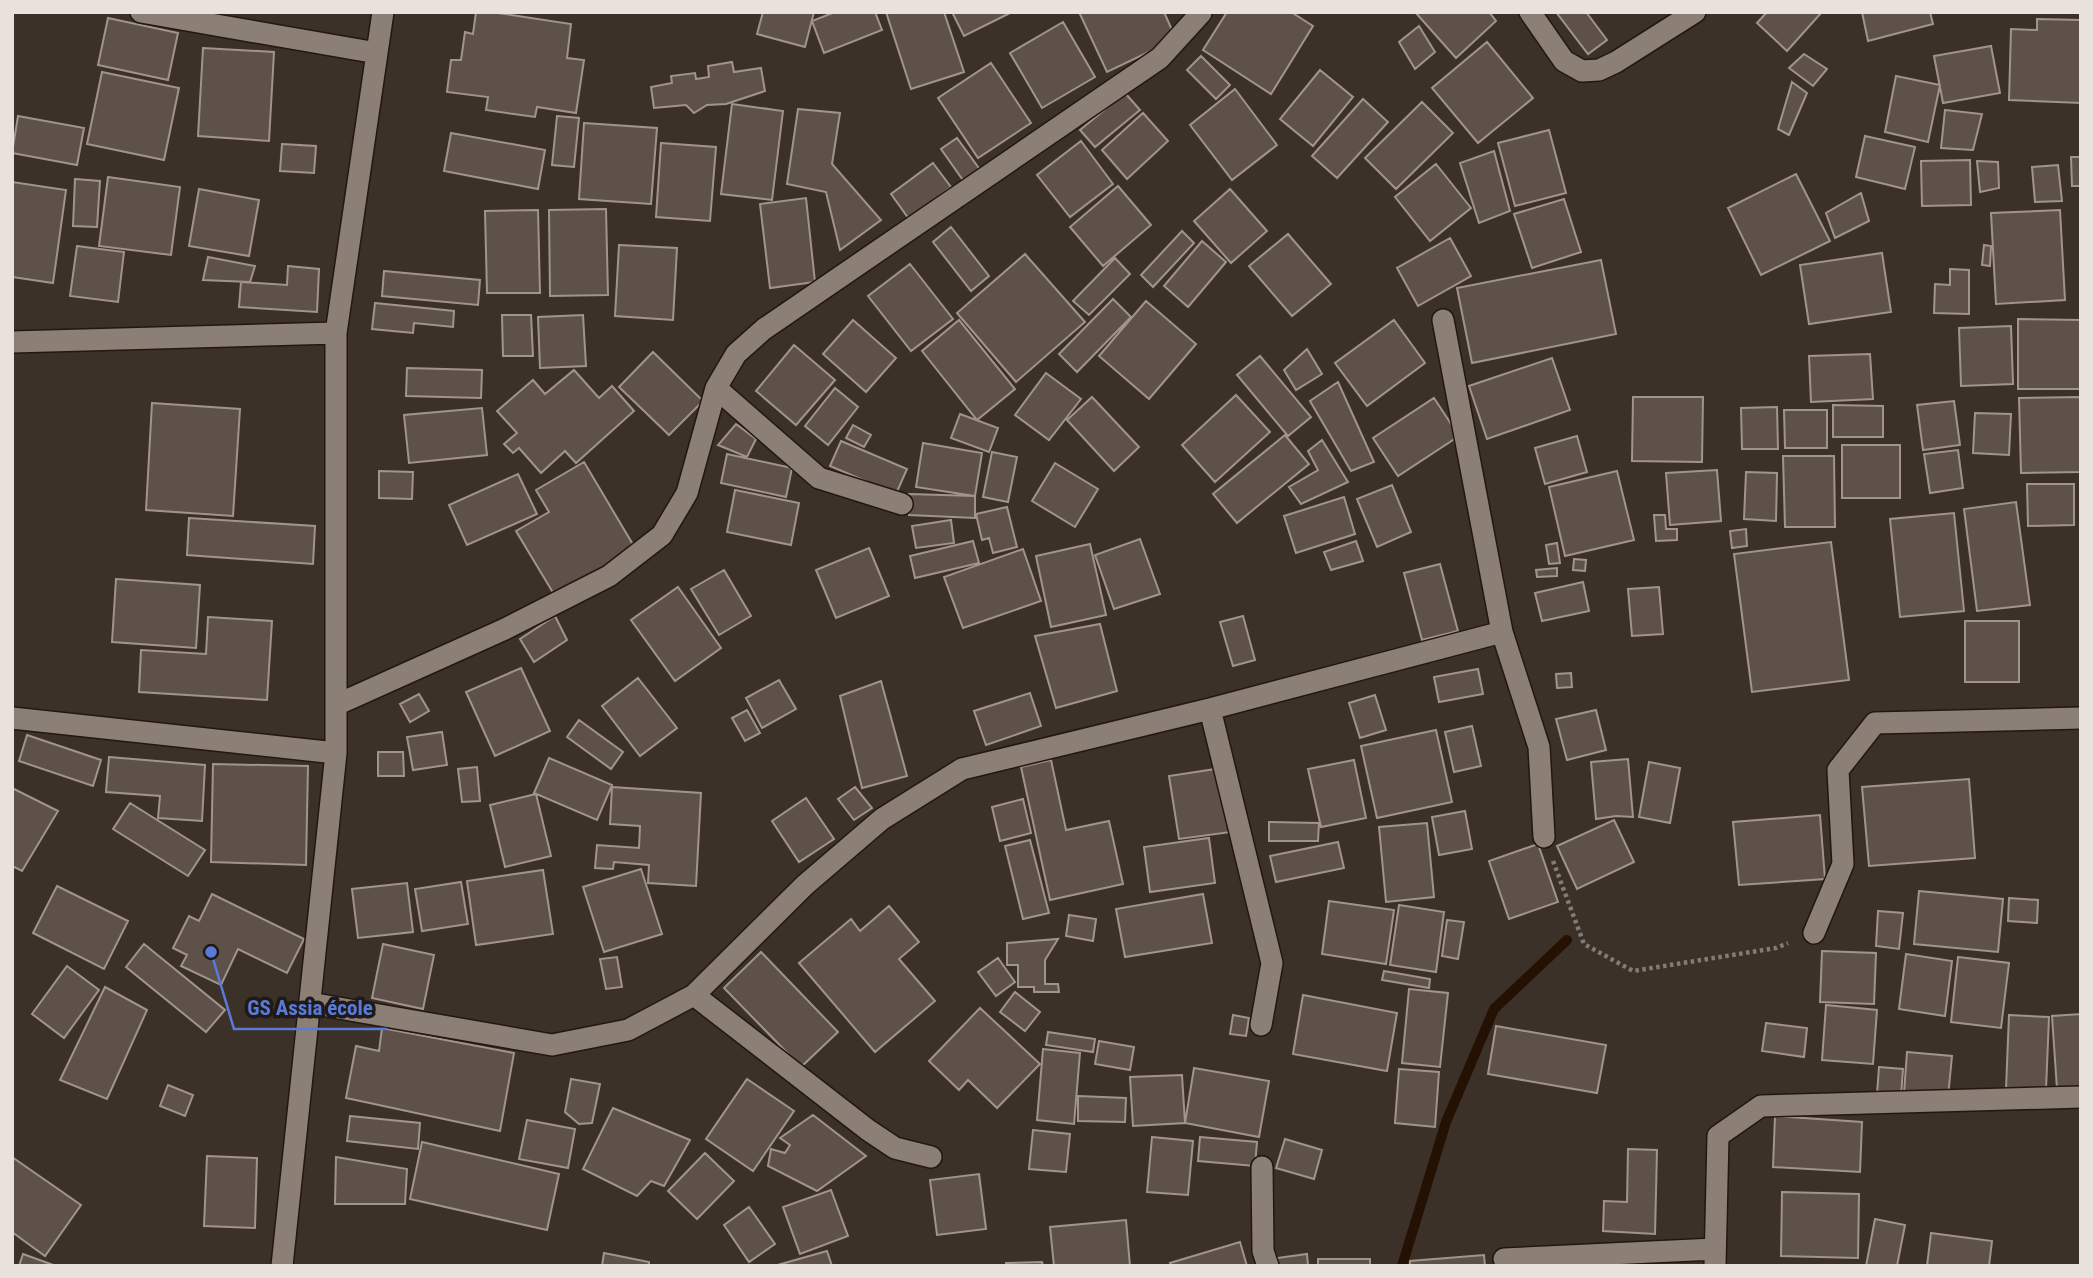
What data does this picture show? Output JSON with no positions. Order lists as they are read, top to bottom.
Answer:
{
  "places": ["GS Assia école"]
}
